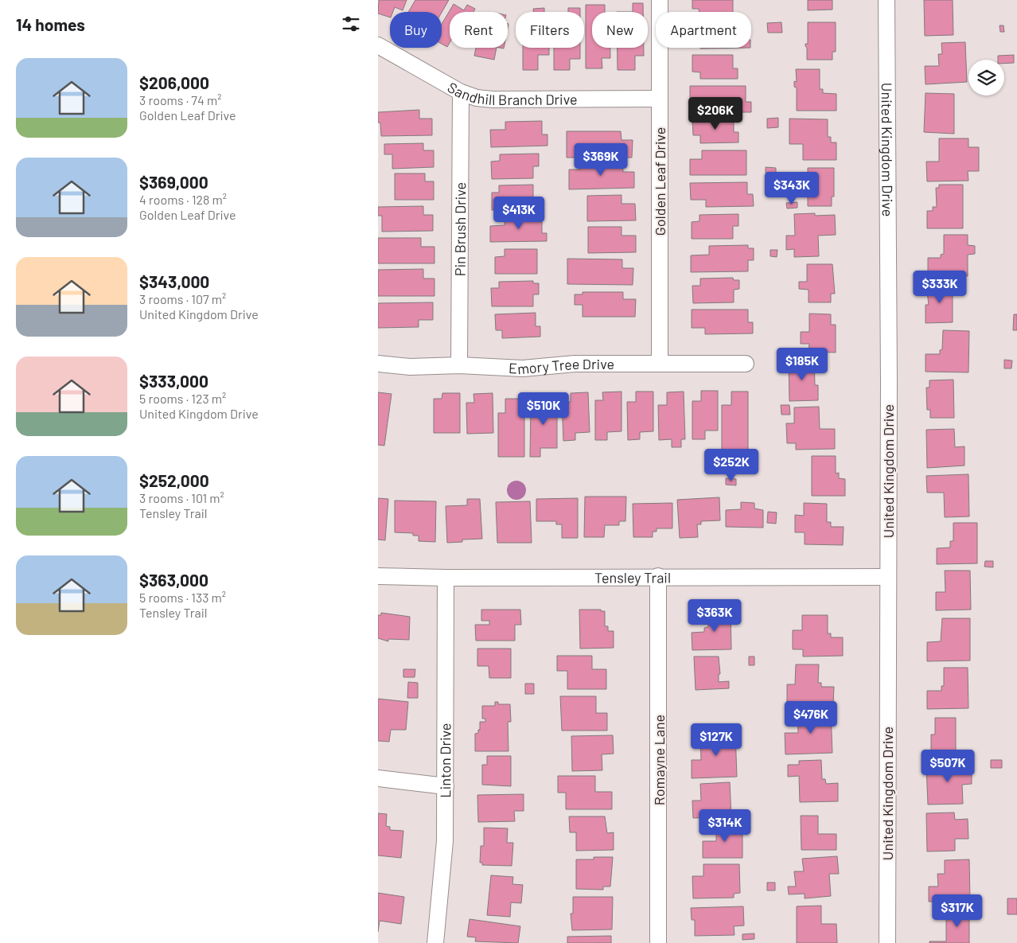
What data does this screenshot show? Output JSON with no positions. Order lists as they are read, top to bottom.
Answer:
{
  "streets": {
    "street": [
      "Sandhill Branch Drive",
      "United Kingdom Drive",
      "Golden Leaf Drive",
      "Pin Brush Drive",
      "Emory Tree Drive",
      "Tensley Trail",
      "Romayne Lane",
      "Linton Drive"
    ]
  },
  "crossings": [
    ["Sandhill Branch Drive", "Golden Leaf Drive"],
    ["Sandhill Branch Drive", "Pin Brush Drive"],
    ["United Kingdom Drive", "Tensley Trail"],
    ["Golden Leaf Drive", "Emory Tree Drive"],
    ["Pin Brush Drive", "Emory Tree Drive"],
    ["Tensley Trail", "Romayne Lane"],
    ["Tensley Trail", "Linton Drive"]
  ],
  "page": {
    "heading": "14 homes",
    "chip": [
      "Buy",
      "Rent",
      "Filters",
      "New",
      "Apartment"
    ],
    "list": [
      {
        "name": "$206,000",
        "note": "3 rooms · 74 m² · Golden Leaf Drive"
      },
      {
        "name": "$369,000",
        "note": "4 rooms · 128 m² · Golden Leaf Drive"
      },
      {
        "name": "$343,000",
        "note": "3 rooms · 107 m² · United Kingdom Drive"
      },
      {
        "name": "$333,000",
        "note": "5 rooms · 123 m² · United Kingdom Drive"
      },
      {
        "name": "$252,000",
        "note": "3 rooms · 101 m² · Tensley Trail"
      },
      {
        "name": "$363,000",
        "note": "5 rooms · 133 m² · Tensley Trail"
      }
    ],
    "price": [
      "$206K",
      "$369K",
      "$343K",
      "$413K",
      "$333K",
      "$185K",
      "$510K",
      "$252K",
      "$363K",
      "$476K",
      "$127K",
      "$507K",
      "$314K",
      "$317K"
    ]
  }
}
